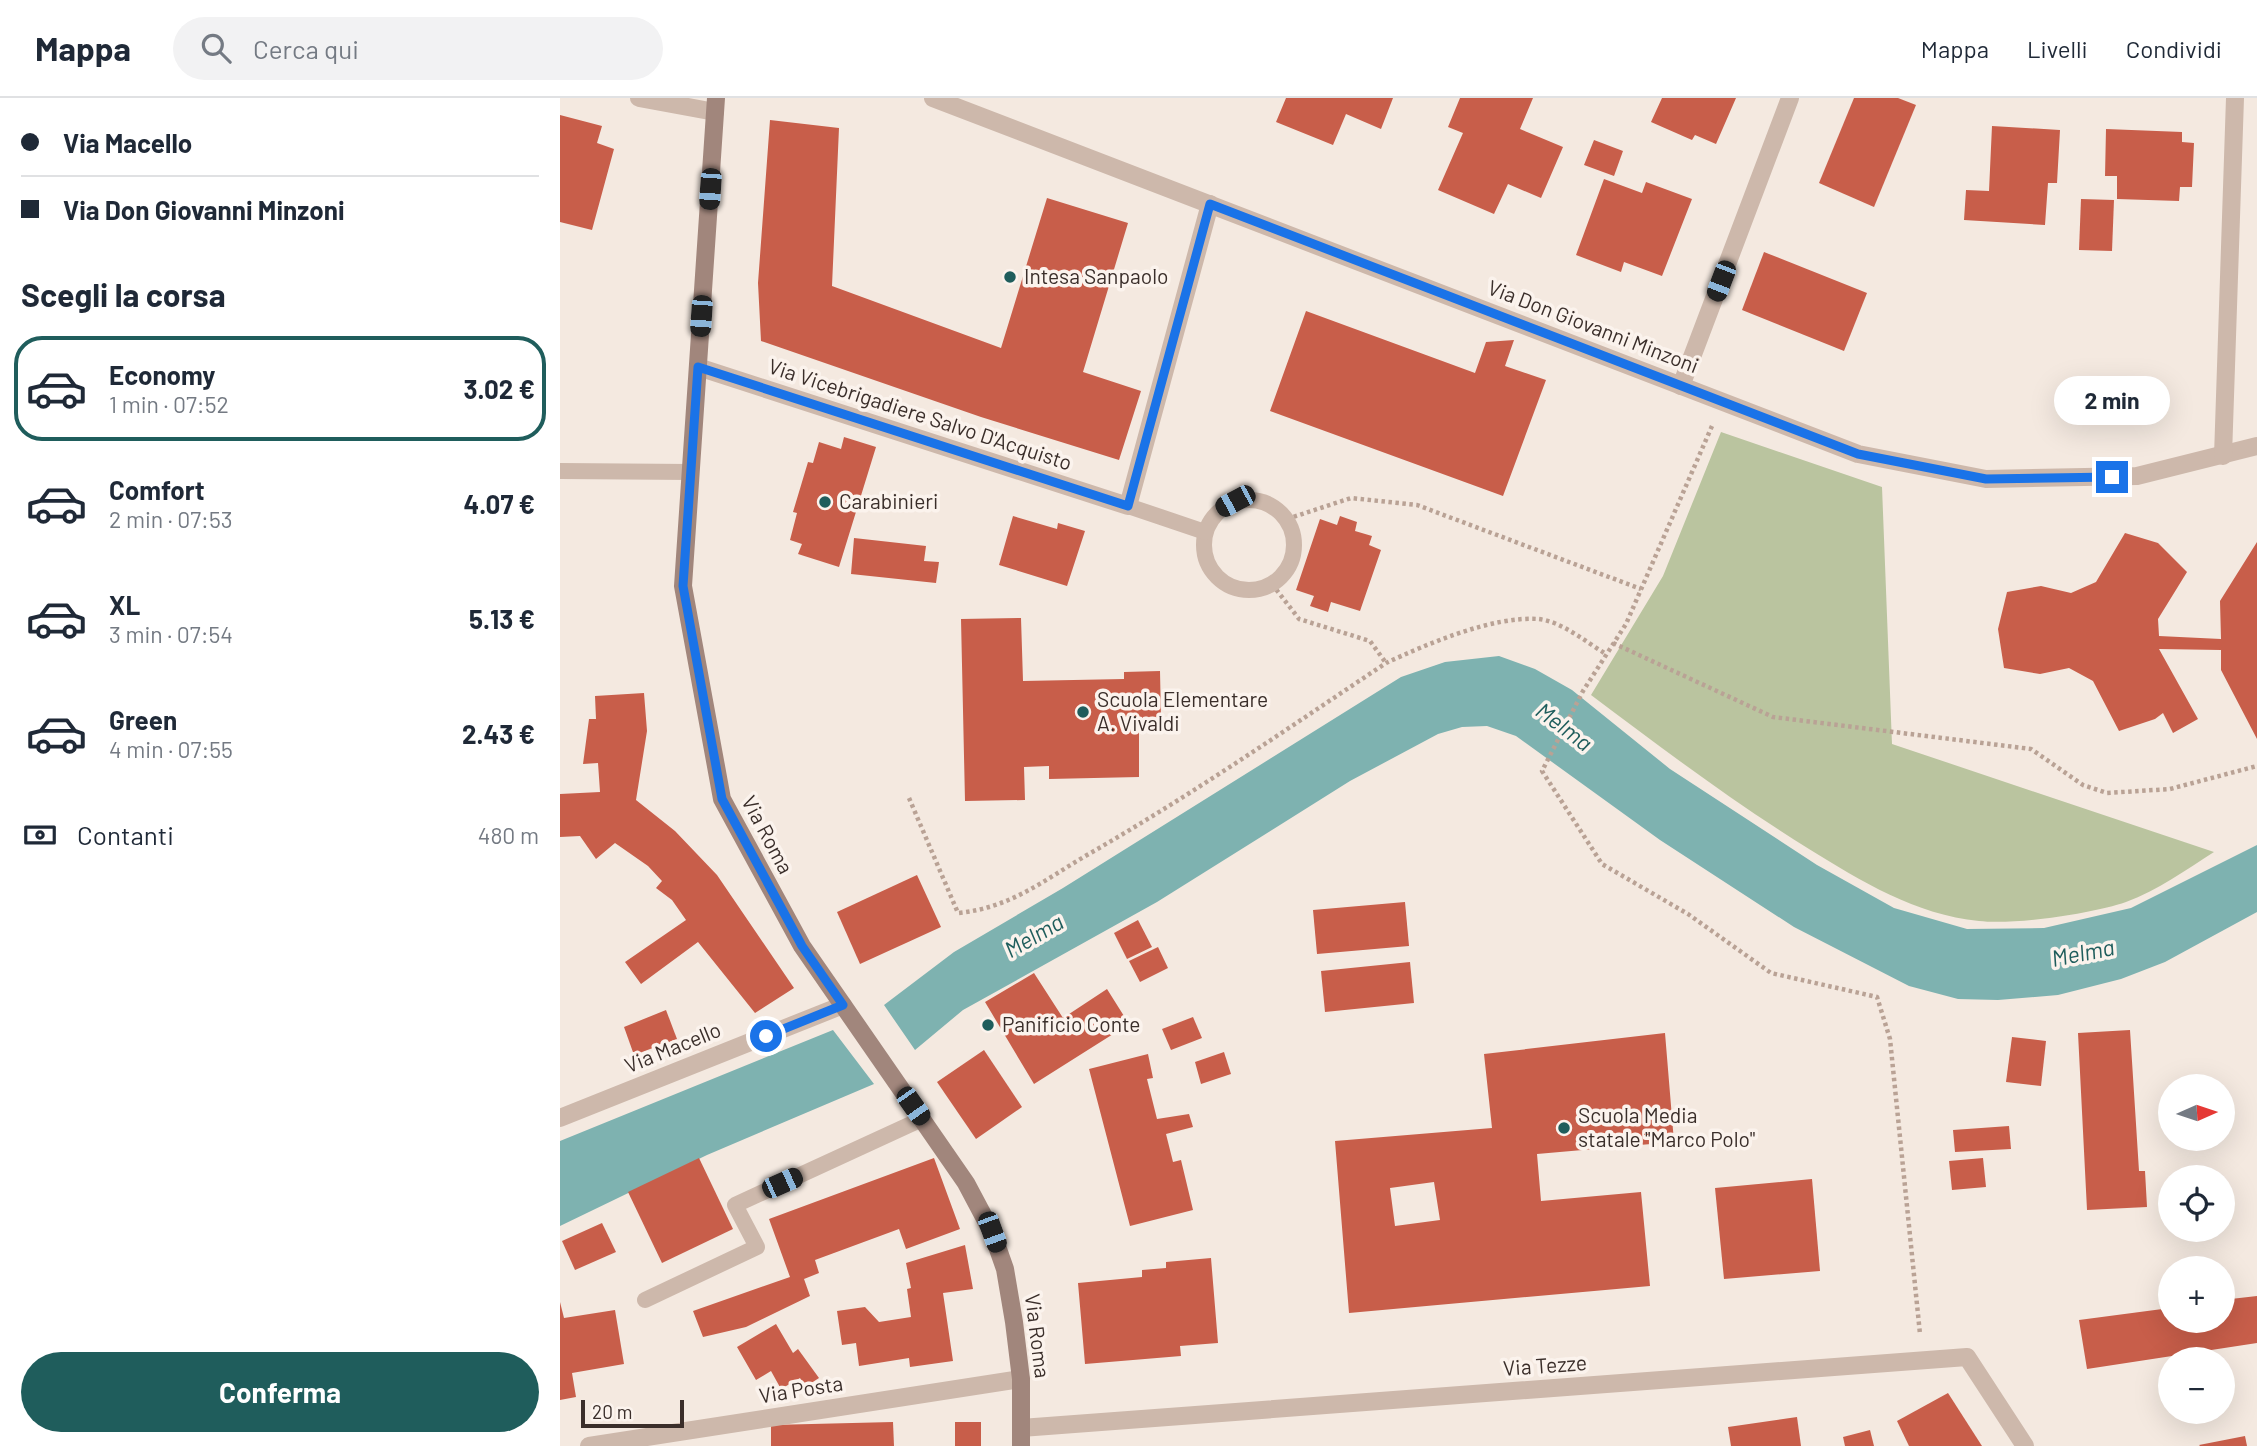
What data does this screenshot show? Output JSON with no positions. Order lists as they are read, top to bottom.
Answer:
{
  "streets": {
    "street": [
      "Via Don Giovanni Minzoni",
      "Via Vicebrigadiere Salvo D'Acquisto",
      "Via Roma",
      "Via Macello",
      "Via Tezze",
      "Via Posta"
    ]
  },
  "crossings": [
    ["Via Vicebrigadiere Salvo D'Acquisto", "Via Roma"],
    ["Via Roma", "Via Macello"],
    ["Via Roma", "Via Tezze"],
    ["Via Roma", "Via Posta"]
  ],
  "water": ["Melma"],
  "places": [
    "Intesa Sanpaolo",
    "Carabinieri",
    "Scuola Elementare A. Vivaldi",
    "Panificio Conte",
    "Scuola Media statale \"Marco Polo\""
  ],
  "scale_bar": "20 m",
  "north": "right",
  "page": {
    "header": "Mappa",
    "search": "Cerca qui",
    "nav": ["Mappa", "Livelli", "Condividi"],
    "banner": ["Via Macello", "Via Don Giovanni Minzoni"],
    "heading": "Scegli la corsa",
    "list": [
      {
        "name": "Economy",
        "note": "1 min · 07:52",
        "value": "3.02 €"
      },
      {
        "name": "Comfort",
        "note": "2 min · 07:53",
        "value": "4.07 €"
      },
      {
        "name": "XL",
        "note": "3 min · 07:54",
        "value": "5.13 €"
      },
      {
        "name": "Green",
        "note": "4 min · 07:55",
        "value": "2.43 €"
      }
    ],
    "bubble": "2 min",
    "pay": ["Contanti", "480 m"],
    "map_buttons": ["+", "−"],
    "buttons": "Conferma",
    "scale": "20 m"
  }
}
